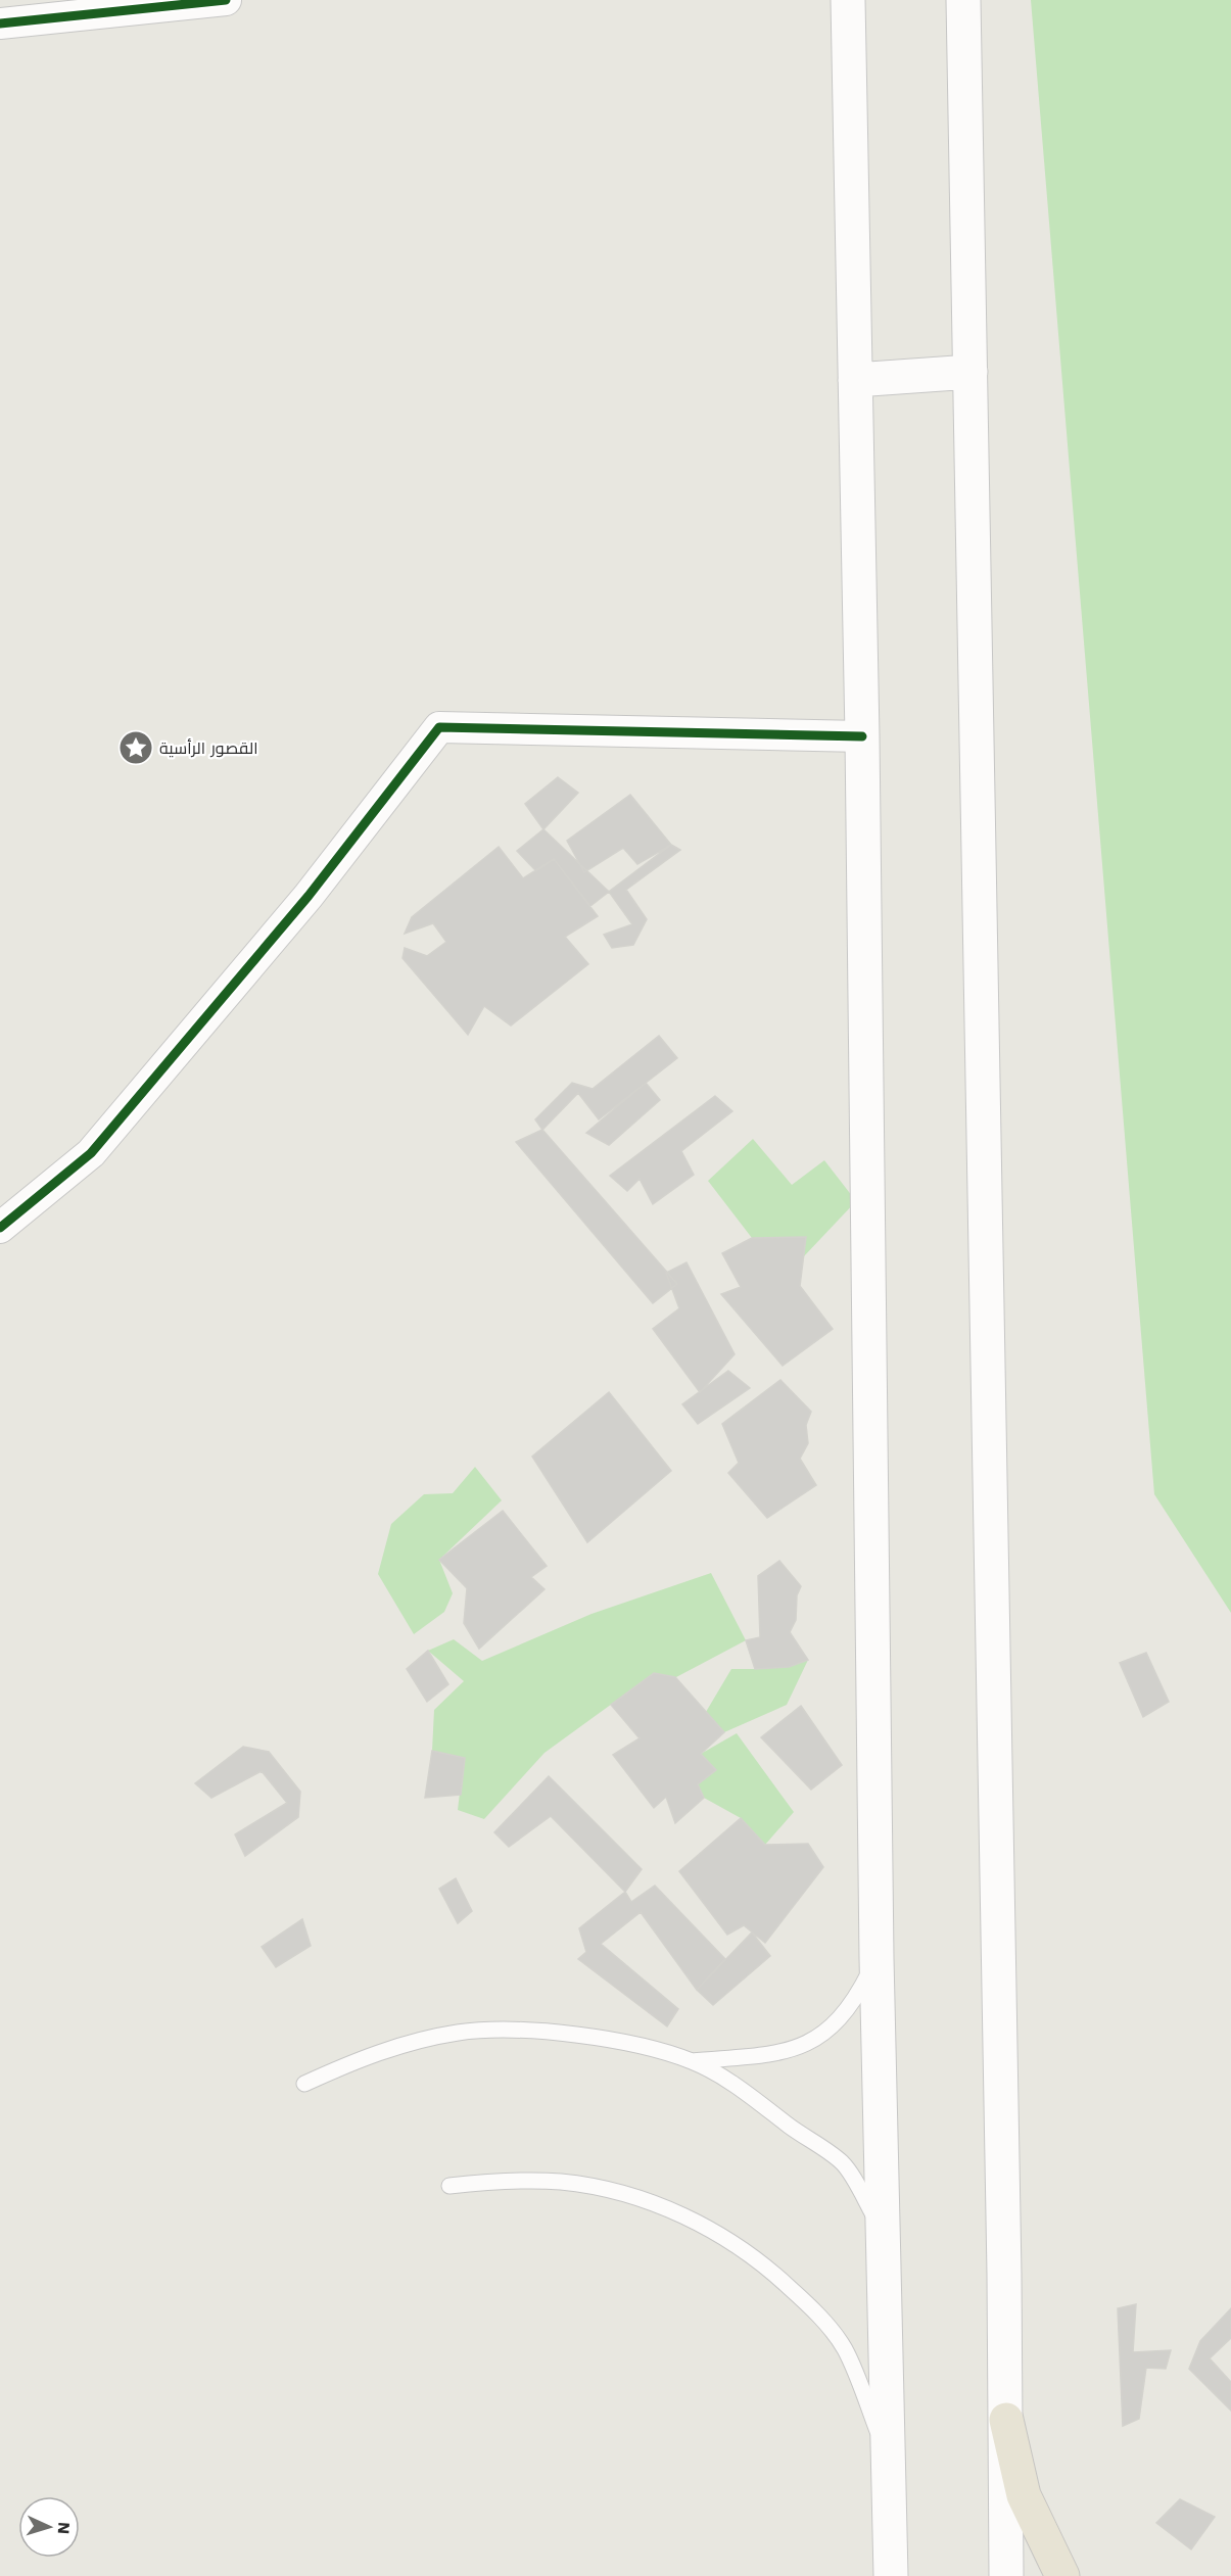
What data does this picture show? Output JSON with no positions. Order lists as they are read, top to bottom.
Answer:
{
  "places": {
    "place": ["القصور الرأسية"]
  },
  "north": "right"
}
